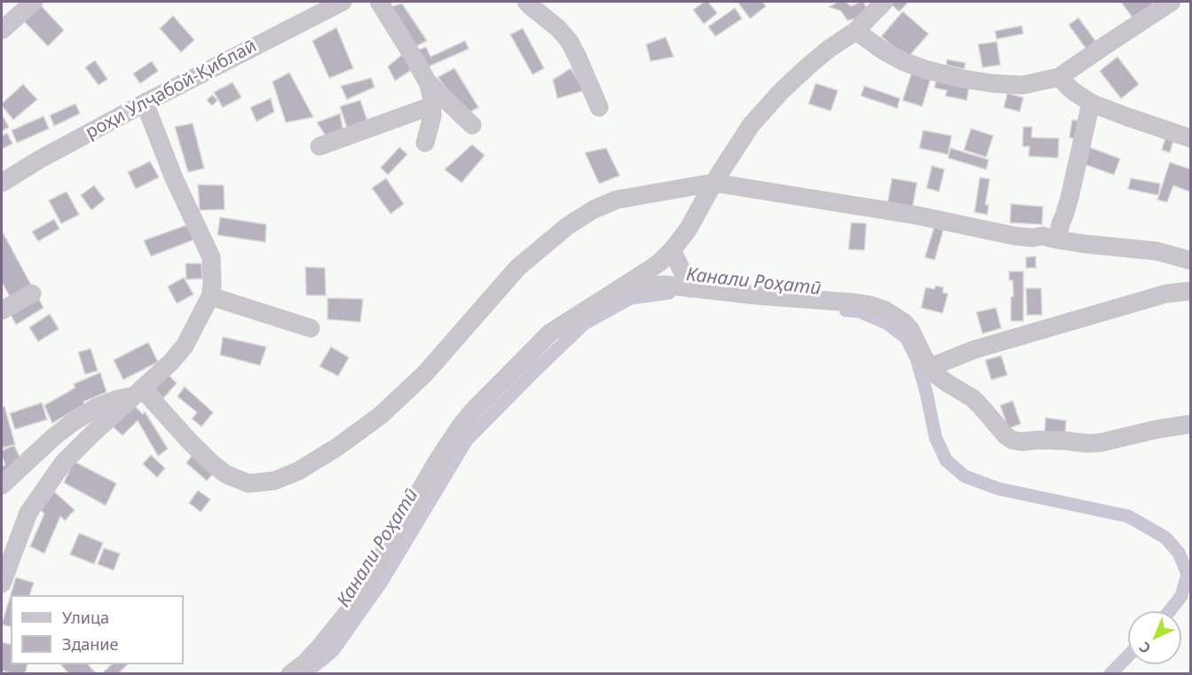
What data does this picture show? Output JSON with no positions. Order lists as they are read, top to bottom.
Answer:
{
  "streets": {
    "street": ["роҳи Улҷабой-Қиблаӣ"]
  },
  "water": ["Канали Роҳатӣ"],
  "legend": ["Улица", "Здание"],
  "north": "bottom left"
}
